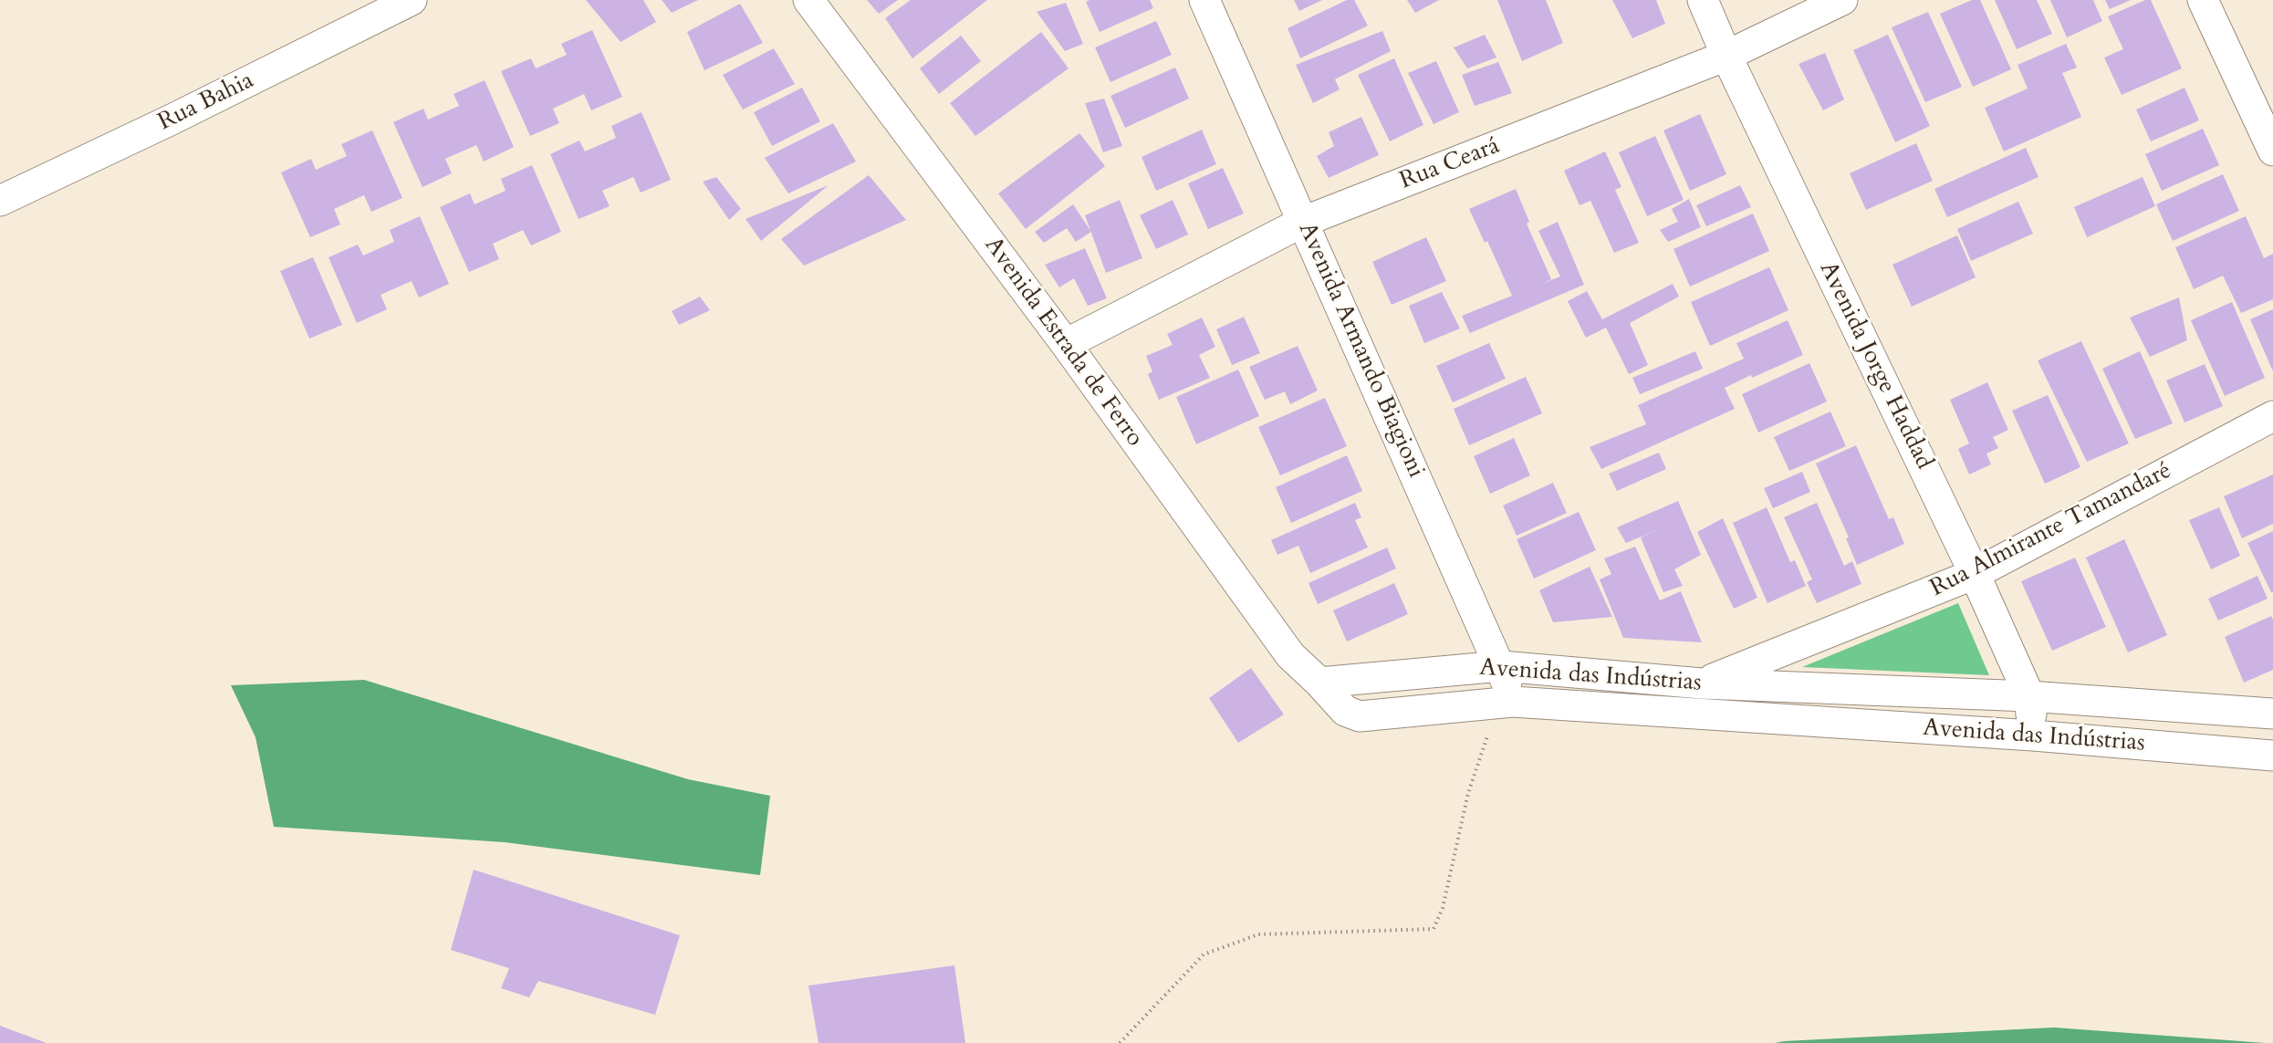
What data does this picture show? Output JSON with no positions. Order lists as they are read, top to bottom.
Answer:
{
  "streets": {
    "street": [
      "Rua Bahia",
      "Rua Ceará",
      "Avenida Estrada de Ferro",
      "Avenida Armando Biagioni",
      "Avenida Jorge Haddad",
      "Rua Almirante Tamandaré",
      "Avenida das Indústrias"
    ]
  },
  "crossings": [
    ["Rua Ceará", "Avenida Estrada de Ferro"],
    ["Rua Ceará", "Avenida Armando Biagioni"],
    ["Rua Ceará", "Avenida Jorge Haddad"],
    ["Avenida Estrada de Ferro", "Avenida das Indústrias"],
    ["Avenida Armando Biagioni", "Avenida das Indústrias"],
    ["Avenida Jorge Haddad", "Rua Almirante Tamandaré"],
    ["Avenida Jorge Haddad", "Avenida das Indústrias"],
    ["Rua Almirante Tamandaré", "Avenida das Indústrias"]
  ]
}
